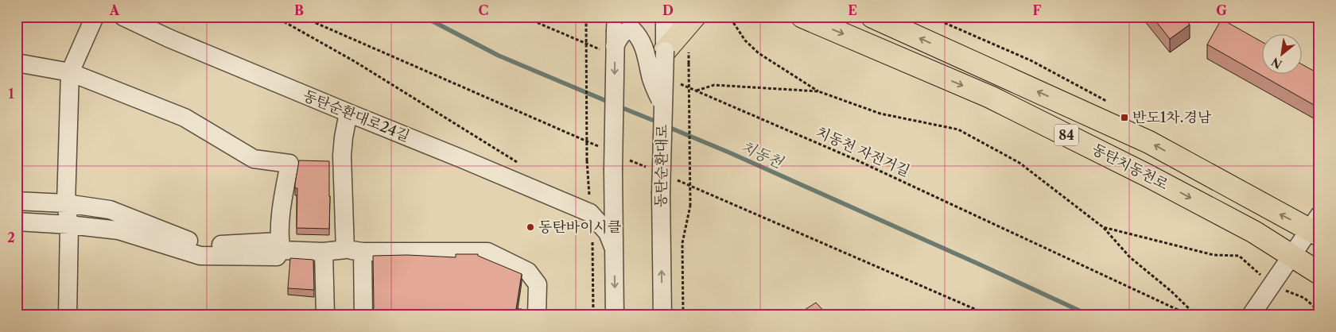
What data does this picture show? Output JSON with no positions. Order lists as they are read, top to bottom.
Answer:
{
  "streets": {
    "main road": ["84", "동탄치동천로"],
    "street": ["동탄순환대로24길", "동탄순환대로"],
    "path": ["치동천 자전거길"]
  },
  "water": ["치동천"],
  "places": {
    "transit": ["반도1차.경남"],
    "other": ["동탄바이시클"]
  },
  "north": "bottom left",
  "grid": {
    "columns": [
      "A",
      "B",
      "C",
      "D",
      "E",
      "F",
      "G"
    ],
    "rows": ["1", "2"]
  }
}
